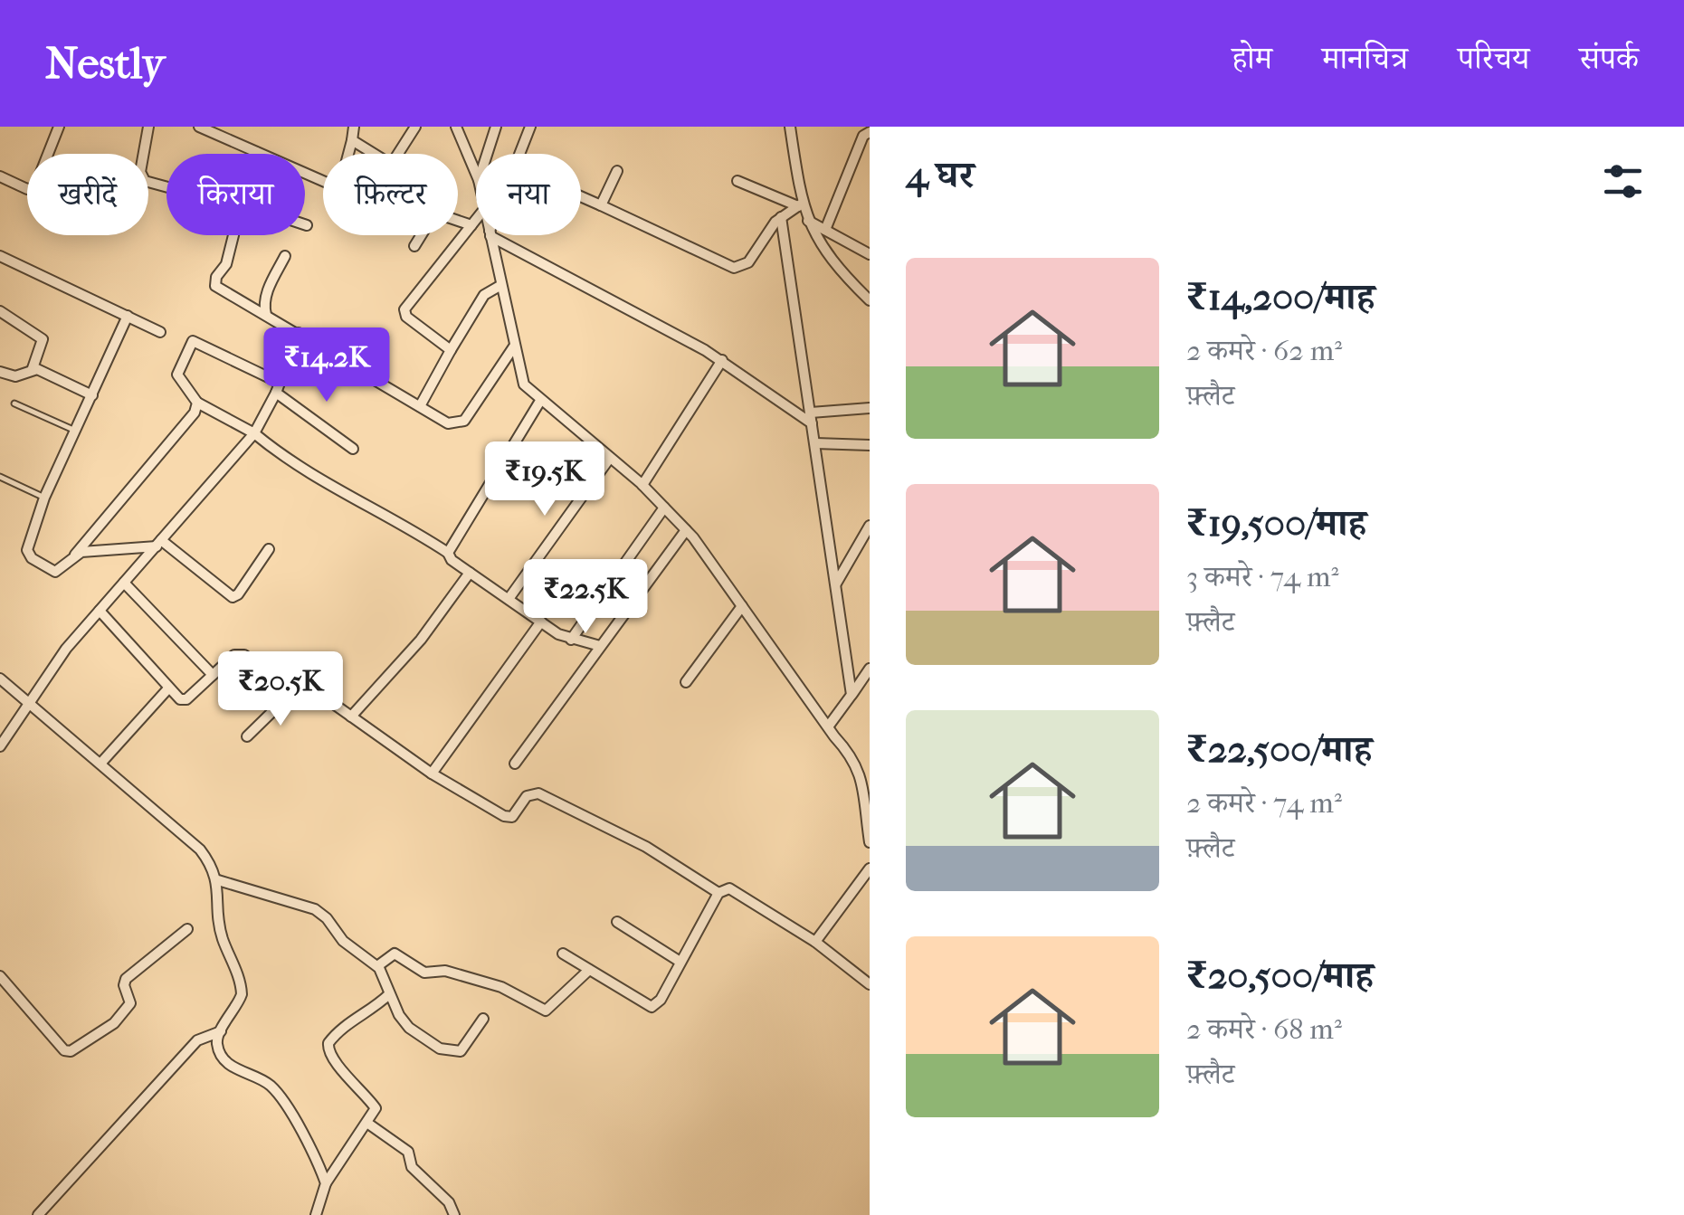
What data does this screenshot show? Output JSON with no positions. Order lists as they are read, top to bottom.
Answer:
{
  "page": {
    "header": "Nestly",
    "nav": [
      "होम",
      "मानचित्र",
      "परिचय",
      "संपर्क"
    ],
    "heading": "4 घर",
    "chip": [
      "खरीदें",
      "किराया",
      "फ़िल्टर",
      "नया"
    ],
    "list": [
      {
        "name": "₹14,200/माह",
        "note": "2 कमरे · 62 m² · फ़्लैट"
      },
      {
        "name": "₹19,500/माह",
        "note": "3 कमरे · 74 m² · फ़्लैट"
      },
      {
        "name": "₹22,500/माह",
        "note": "2 कमरे · 74 m² · फ़्लैट"
      },
      {
        "name": "₹20,500/माह",
        "note": "2 कमरे · 68 m² · फ़्लैट"
      }
    ],
    "price": [
      "₹14.2K",
      "₹19.5K",
      "₹22.5K",
      "₹20.5K"
    ]
  }
}
